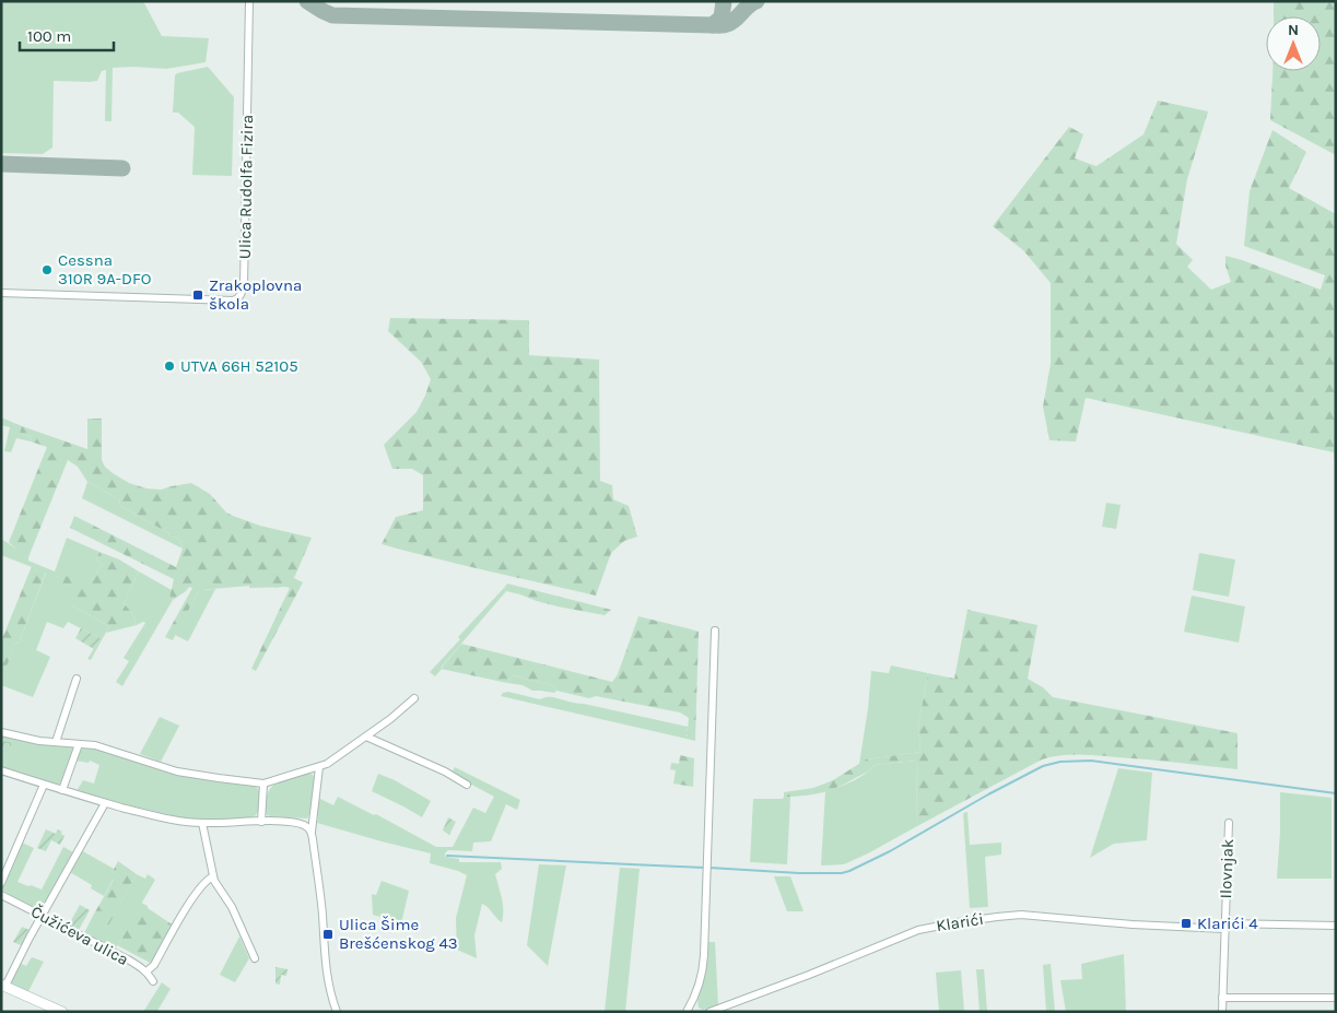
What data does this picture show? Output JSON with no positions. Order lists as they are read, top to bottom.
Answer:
{
  "streets": {
    "street": [
      "Ulica Rudolfa Fizira",
      "Ilovnjak",
      "Klarići",
      "Čužićeva ulica"
    ]
  },
  "crossings": [
    ["Ilovnjak", "Klarići"]
  ],
  "places": {
    "other": ["Cessna 310R 9A-DFO", "UTVA 66H 52105"],
    "transit": ["Zrakoplovna škola", "Klarići 4", "Ulica Šime Brešćenskog 43"]
  },
  "scale_bar": "100 m",
  "north": "top"
}
